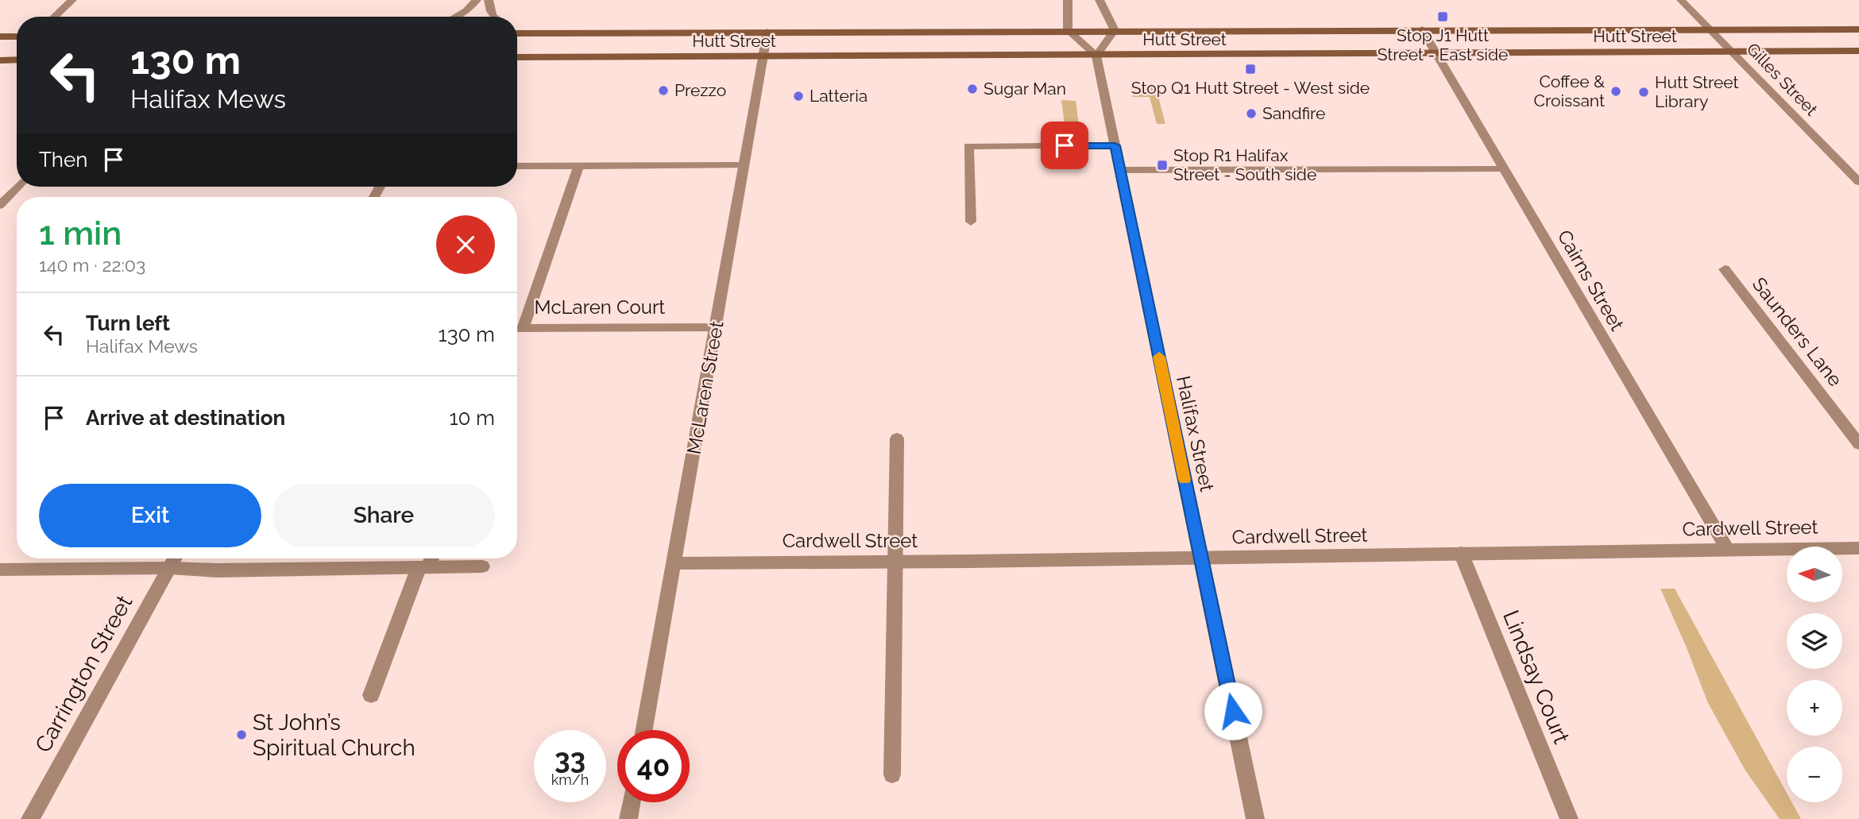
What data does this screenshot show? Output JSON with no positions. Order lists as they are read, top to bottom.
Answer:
{
  "streets": {
    "main road": ["Hutt Street"],
    "street": [
      "Gilles Street",
      "Cairns Street",
      "McLaren Court",
      "Saunders Lane",
      "McLaren Street",
      "Halifax Street",
      "Cardwell Street",
      "Carrington Street",
      "Lindsay Court"
    ]
  },
  "crossings": [
    ["Hutt Street", "Gilles Street"],
    ["Hutt Street", "Cairns Street"],
    ["Hutt Street", "McLaren Street"],
    ["Hutt Street", "Halifax Street"],
    ["Cairns Street", "Cardwell Street"],
    ["McLaren Court", "McLaren Street"],
    ["McLaren Street", "Cardwell Street"],
    ["Halifax Street", "Cardwell Street"],
    ["Cardwell Street", "Lindsay Court"]
  ],
  "places": {
    "transit": ["Stop J1 Hutt Street - East side", "Stop Q1 Hutt Street - West side", "Stop R1 Halifax Street - South side"],
    "other": [
      "Sugar Man",
      "Prezzo",
      "Coffee & Croissant",
      "Hutt Street Library",
      "Latteria",
      "Sandfire",
      "St John’s Spiritual Church"
    ]
  },
  "north": "left",
  "page": {
    "turn": ["130 m", "Halifax Mews"],
    "then": "Then",
    "heading": ["1 min", "140 m · 22:03"],
    "list": [
      {
        "name": "Turn left",
        "note": "Halifax Mews",
        "value": "130 m"
      },
      {
        "name": "Arrive at destination",
        "value": "10 m"
      }
    ],
    "buttons": ["Exit", "Share"],
    "map_buttons": ["+", "−"],
    "speed": "33 km/h",
    "limit": "40"
  }
}
